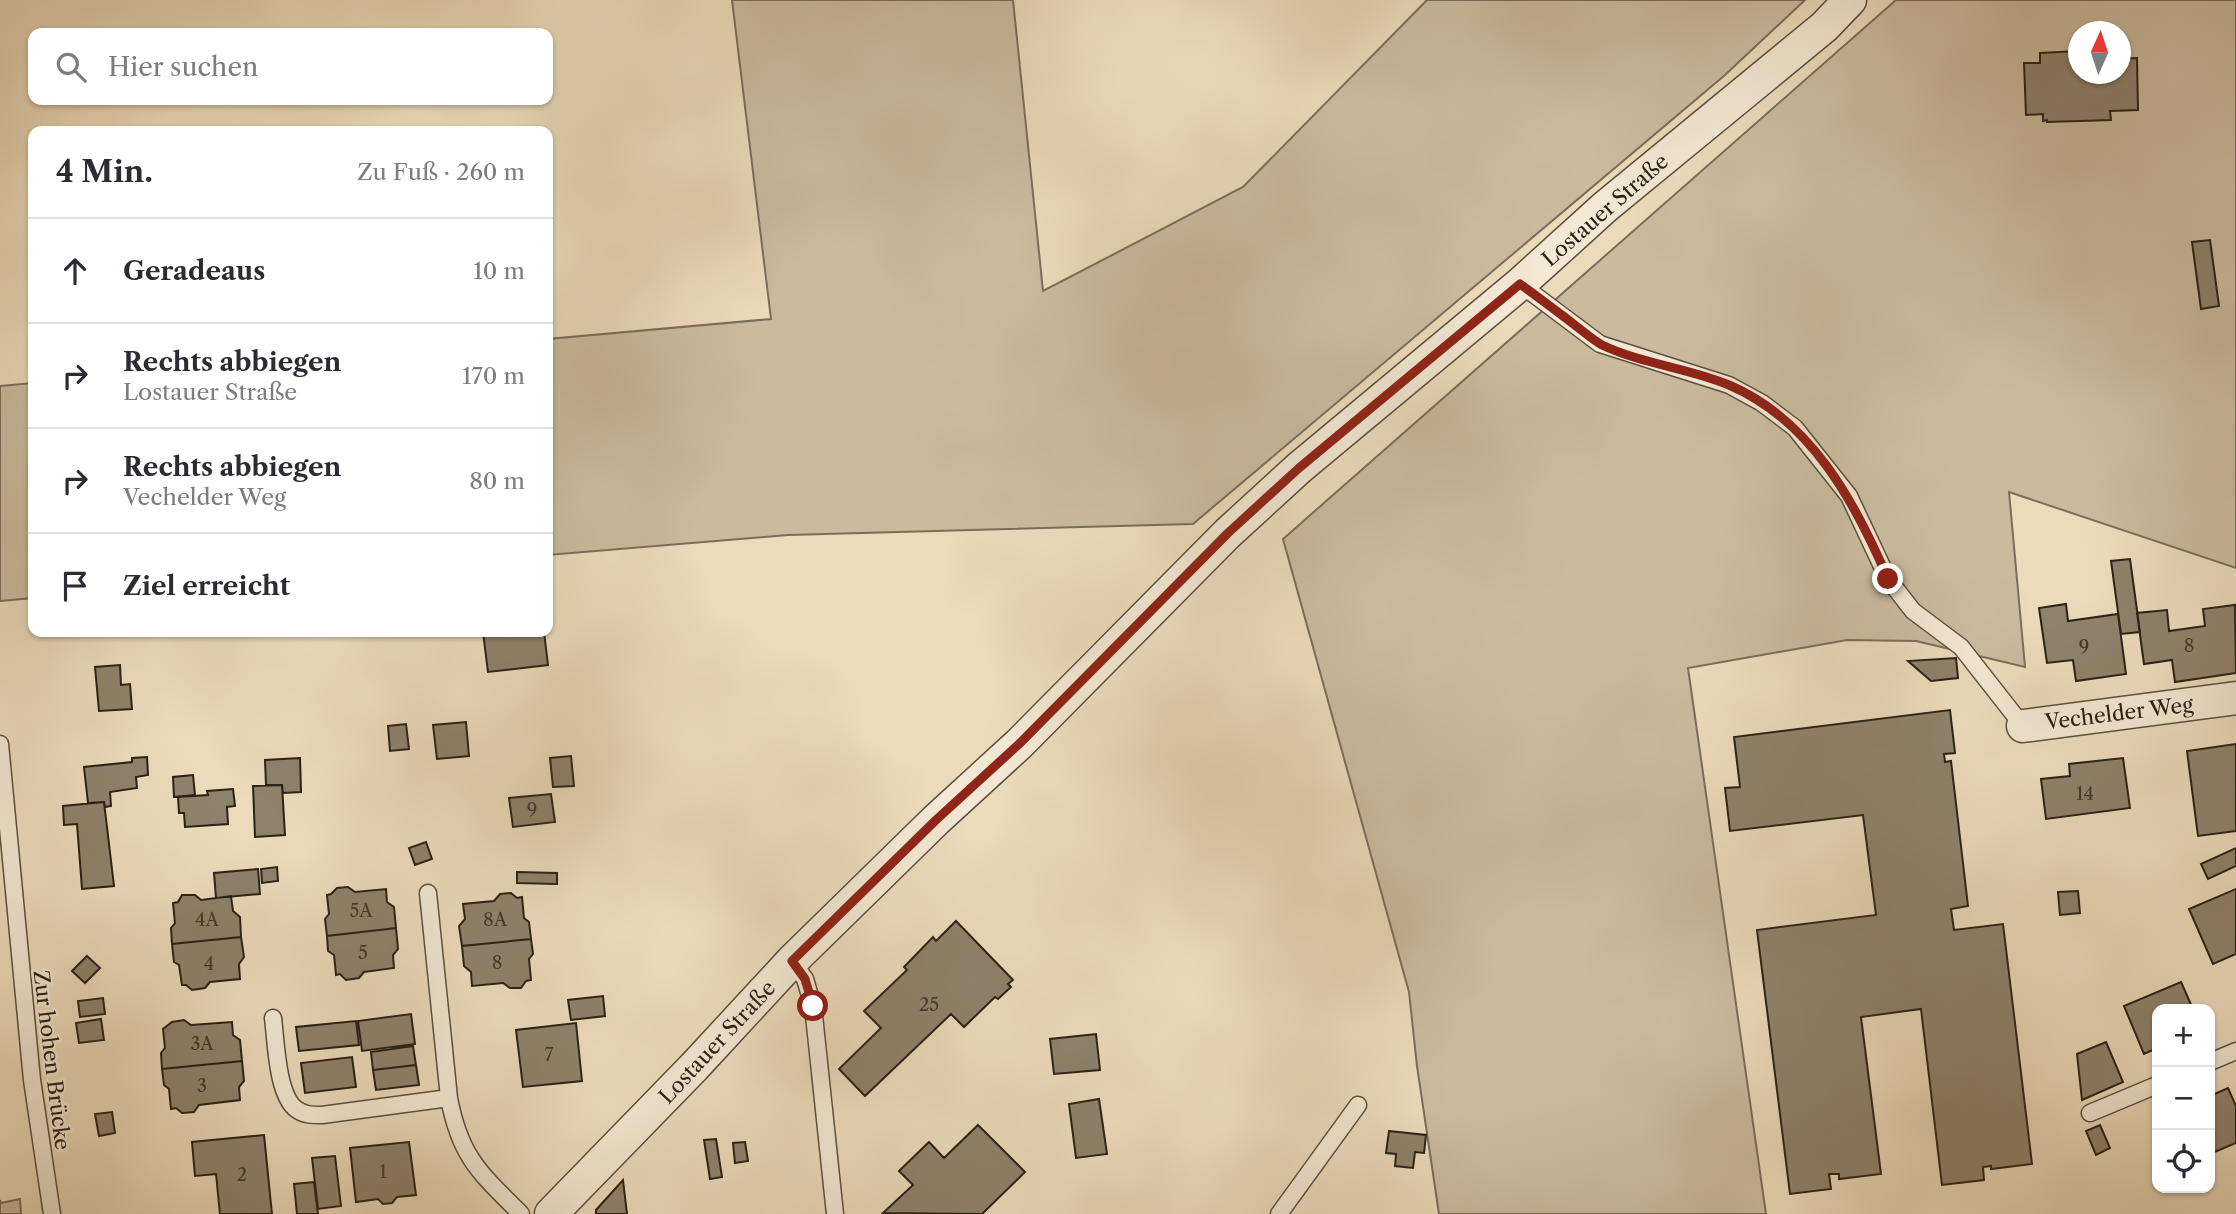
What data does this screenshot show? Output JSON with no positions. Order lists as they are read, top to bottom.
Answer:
{
  "streets": {
    "street": ["Lostauer Straße", "Vechelder Weg"],
    "lane": ["Zur hohen Brücke"]
  },
  "crossings": [
    ["Lostauer Straße", "Vechelder Weg"]
  ],
  "house_numbers": [
    "8",
    "9",
    "14",
    "9",
    "5A",
    "4A",
    "8A",
    "5",
    "8",
    "4",
    "25",
    "3A",
    "7",
    "3",
    "1",
    "2"
  ],
  "north": "top",
  "page": {
    "search": "Hier suchen",
    "heading": ["4 Min.", "Zu Fuß · 260 m"],
    "list": [
      ["Geradeaus", "10 m"],
      ["Rechts abbiegen", "Lostauer Straße", "170 m"],
      ["Rechts abbiegen", "Vechelder Weg", "80 m"],
      "Ziel erreicht"
    ],
    "map_buttons": ["+", "−"]
  }
}
